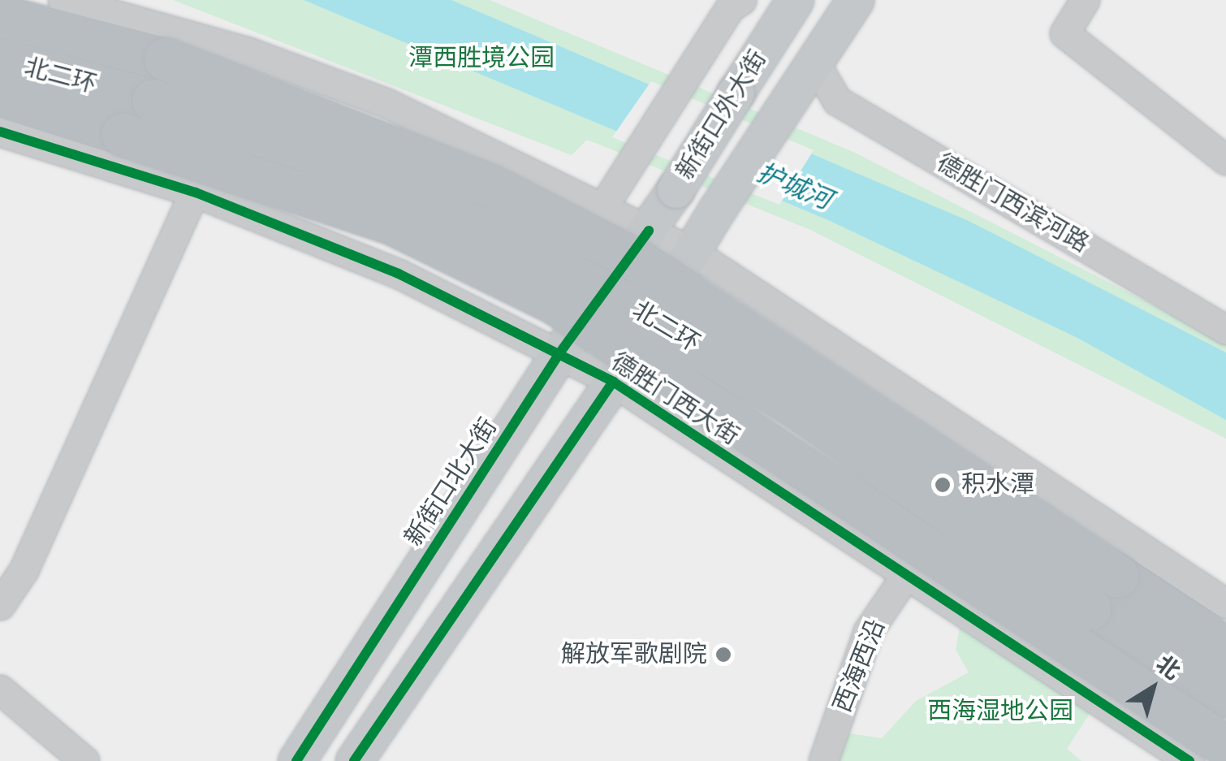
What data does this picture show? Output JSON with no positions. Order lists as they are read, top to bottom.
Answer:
{
  "streets": {
    "highway": ["北二环"],
    "main road": ["新街口外大街", "新街口北大街"],
    "street": ["德胜门西滨河路", "德胜门西大街", "西海西沿"]
  },
  "crossings": [
    ["新街口外大街", "德胜门西滨河路"],
    ["新街口外大街", "德胜门西大街"],
    ["新街口外大街", "新街口北大街"],
    ["德胜门西大街", "新街口北大街"],
    ["德胜门西大街", "西海西沿"]
  ],
  "water": ["护城河"],
  "parks": ["潭西胜境公园", "西海湿地公园"],
  "places": ["积水潭", "解放军歌剧院"],
  "north": "top right"
}
